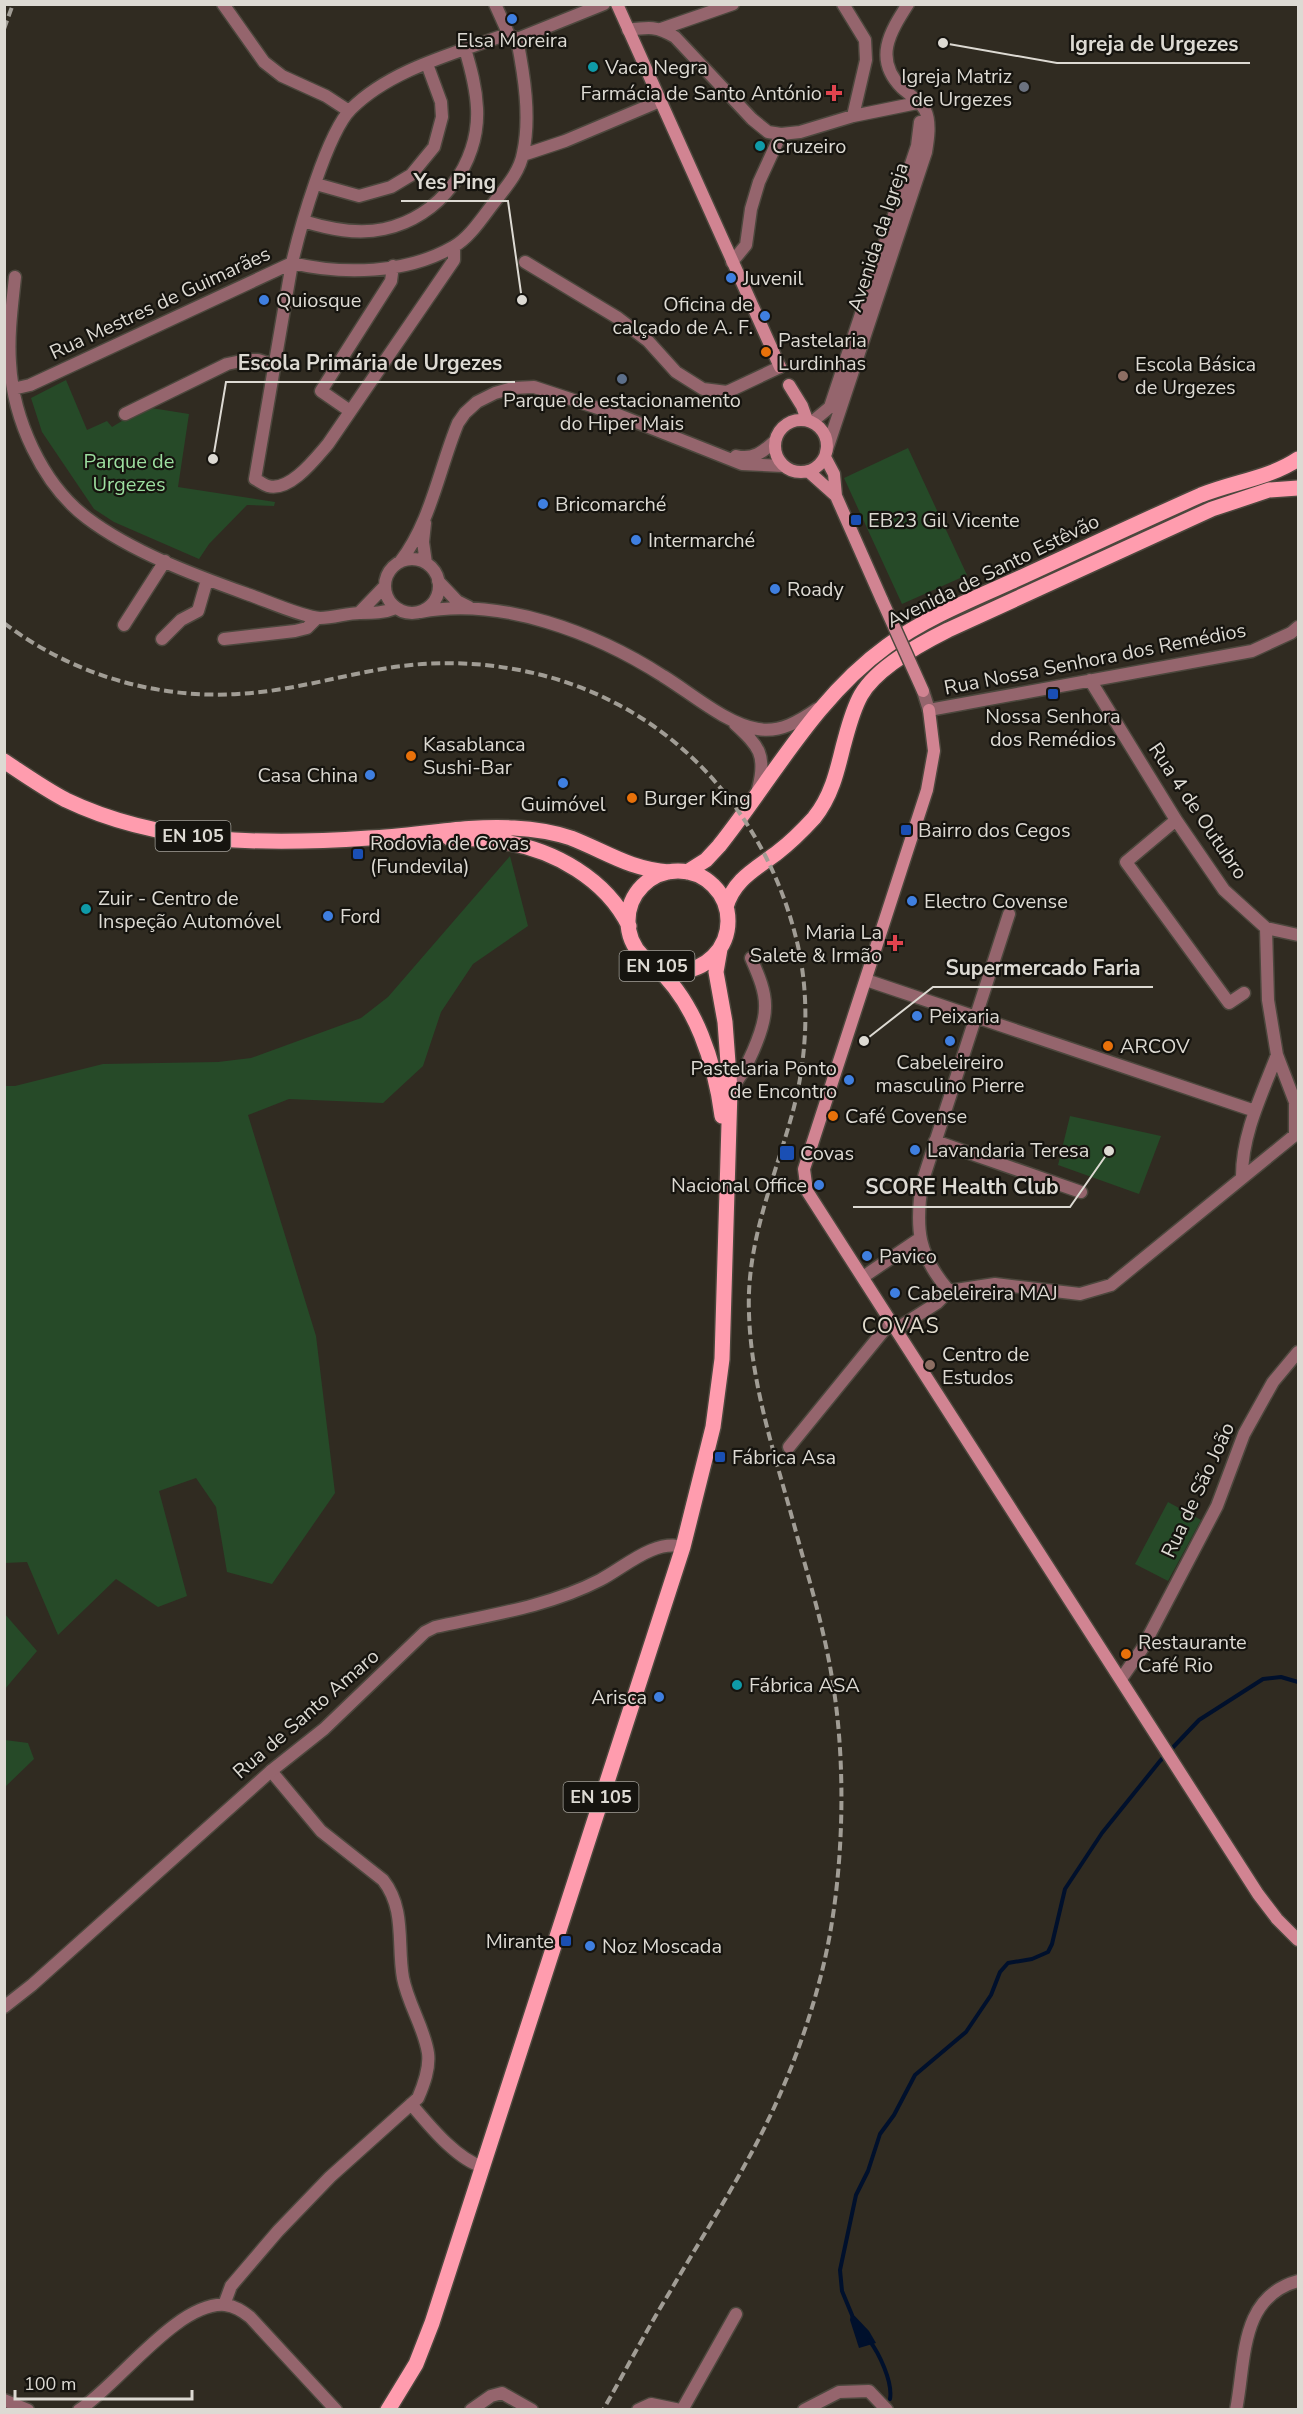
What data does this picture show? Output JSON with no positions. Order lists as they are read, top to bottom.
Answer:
{
  "streets": {
    "main road": ["Avenida de Santo Estêvão", "EN 105"],
    "street": [
      "Avenida da Igreja",
      "Rua Mestres de Guimarães",
      "Rua Nossa Senhora dos Remédios",
      "Rua 4 de Outubro",
      "Rua de São João",
      "Rua de Santo Amaro"
    ]
  },
  "crossings": [
    ["Avenida de Santo Estêvão", "EN 105"],
    ["Rua Nossa Senhora dos Remédios", "Rua 4 de Outubro"],
    ["EN 105", "Rua de Santo Amaro"]
  ],
  "districts": ["COVAS"],
  "parks": ["Parque de Urgezes"],
  "places": {
    "other": [
      "Elsa Moreira",
      "Igreja de Urgezes",
      "Vaca Negra",
      "Igreja Matriz de Urgezes",
      "Cruzeiro",
      "Juvenil",
      "Quiosque",
      "Yes Ping",
      "Oficina de calçado de A. F.",
      "Pastelaria Lurdinhas",
      "Escola Básica de Urgezes",
      "Parque de estacionamento do Hiper Mais",
      "Escola Primária de Urgezes",
      "Bricomarché",
      "Intermarché",
      "Roady",
      "Kasablanca Sushi-Bar",
      "Casa China",
      "Guimóvel",
      "Burger King",
      "Electro Covense",
      "Zuir - Centro de Inspeção Automóvel",
      "Ford",
      "Peixaria",
      "Supermercado Faria",
      "Cabeleireiro masculino Pierre",
      "ARCOV",
      "Pastelaria Ponto de Encontro",
      "Café Covense",
      "Lavandaria Teresa",
      "SCORE Health Club",
      "Nacional Office",
      "Pavico",
      "Cabeleireira MAJ",
      "Centro de Estudos",
      "Restaurante Café Rio",
      "Fábrica ASA",
      "Arisca",
      "Noz Moscada"
    ],
    "health": ["Farmácia de Santo António", "Maria La Salete & Irmão"],
    "transit": [
      "EB23 Gil Vicente",
      "Nossa Senhora dos Remédios",
      "Bairro dos Cegos",
      "Rodovia de Covas (Fundevila)",
      "Covas",
      "Fábrica Asa",
      "Mirante"
    ]
  },
  "scale_bar": "100 m"
}
